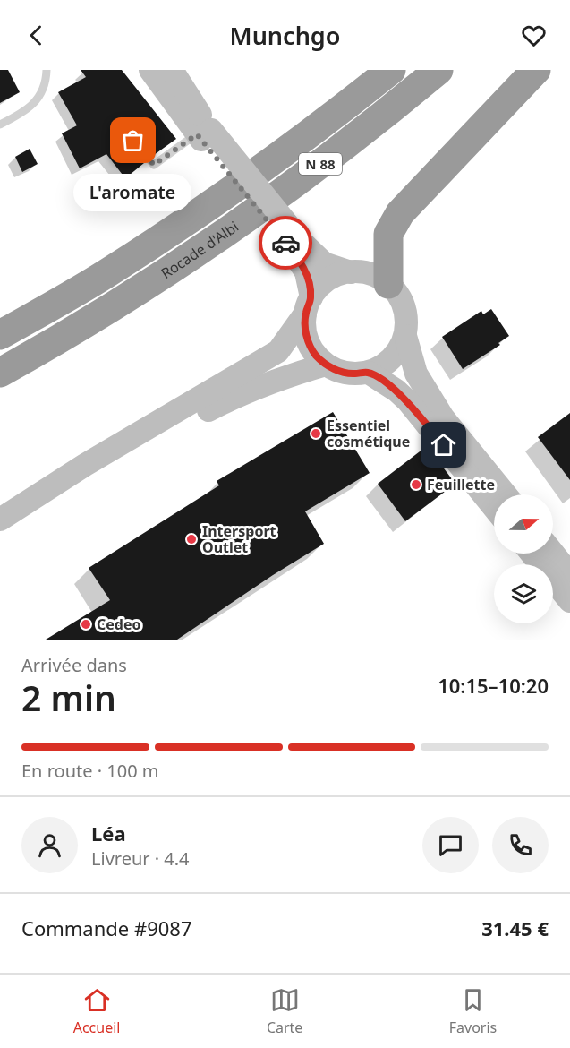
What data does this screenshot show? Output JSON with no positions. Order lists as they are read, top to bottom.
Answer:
{
  "streets": {
    "highway": ["N 88", "Rocade d'Albi"]
  },
  "places": [
    "L'aromate",
    "Essentiel cosmétique",
    "Feuillette",
    "Intersport Outlet",
    "Cedeo"
  ],
  "north": "right",
  "page": {
    "header": "Munchgo",
    "bubble": "L'aromate",
    "heading": ["2 min", "Arrivée dans", "10:15–10:20"],
    "panel": [
      "Léa",
      "Livreur · 4.4",
      "Commande #9087",
      "31.45 €"
    ],
    "bar": "En route · 100 m",
    "tabs": ["Accueil", "Carte", "Favoris"]
  }
}
